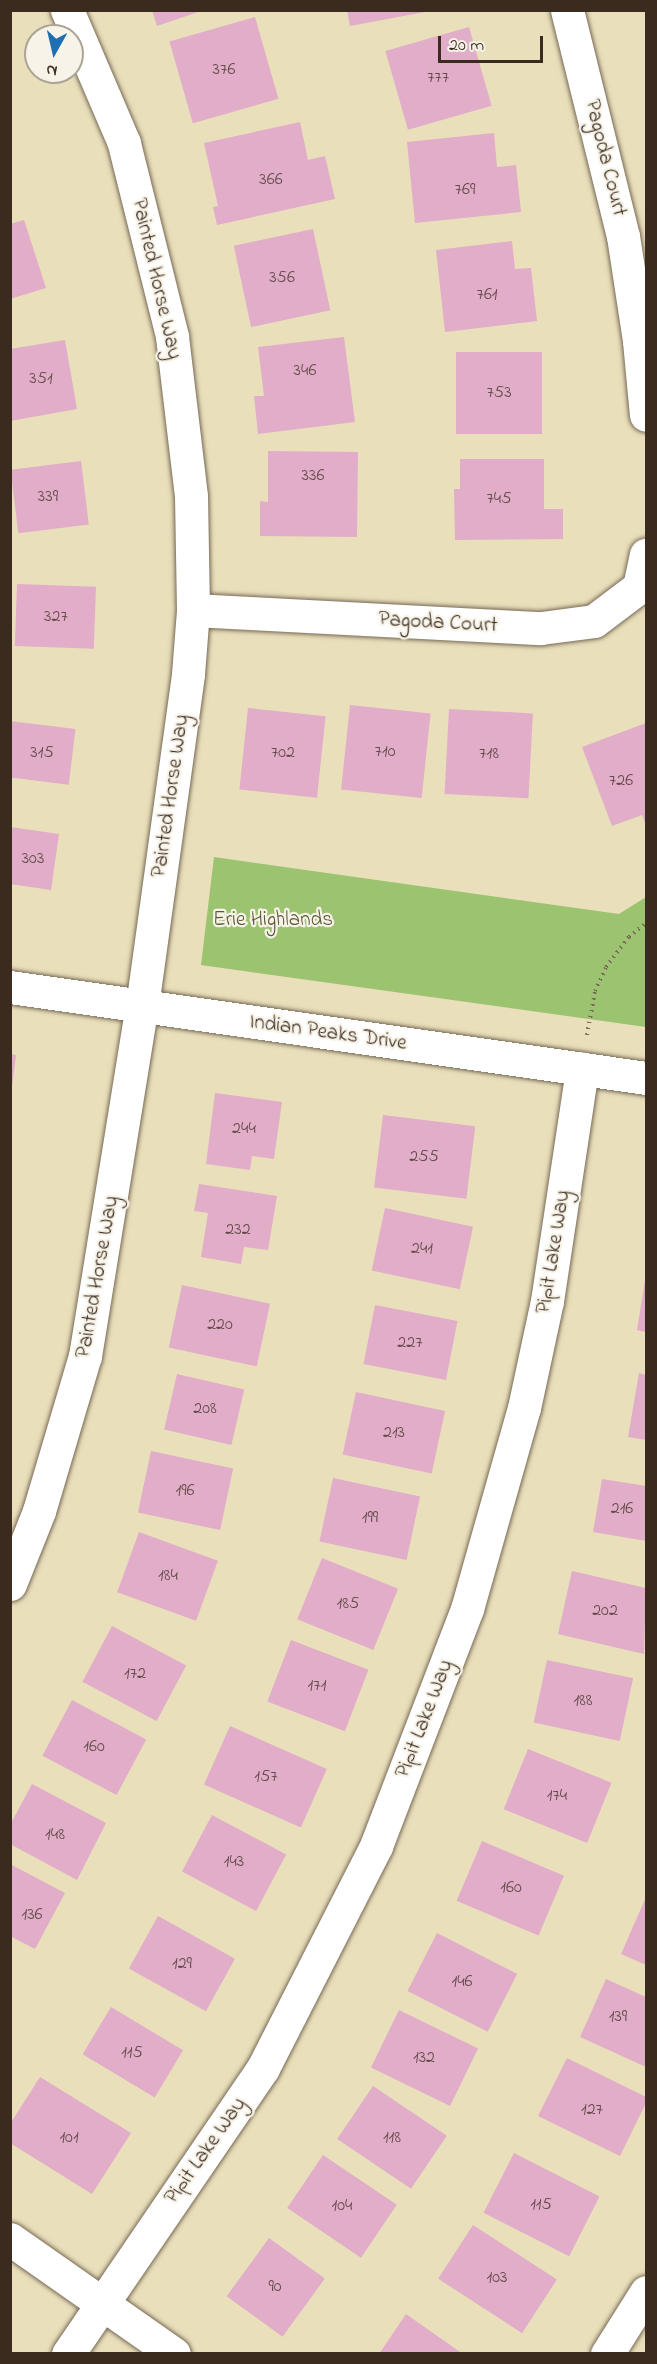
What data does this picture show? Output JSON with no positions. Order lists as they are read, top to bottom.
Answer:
{
  "streets": {
    "street": [
      "Pagoda Court",
      "Painted Horse Way",
      "Indian Peaks Drive",
      "Pipit Lake Way"
    ]
  },
  "crossings": [
    ["Pagoda Court", "Painted Horse Way"],
    ["Painted Horse Way", "Indian Peaks Drive"],
    ["Indian Peaks Drive", "Pipit Lake Way"]
  ],
  "parks": ["Erie Highlands"],
  "house_numbers": [
    "376",
    "777",
    "366",
    "769",
    "356",
    "761",
    "346",
    "351",
    "753",
    "336",
    "339",
    "745",
    "327",
    "710",
    "315",
    "702",
    "718",
    "726",
    "303",
    "244",
    "255",
    "232",
    "241",
    "220",
    "227",
    "208",
    "213",
    "196",
    "216",
    "199",
    "184",
    "185",
    "202",
    "172",
    "171",
    "188",
    "160",
    "157",
    "174",
    "148",
    "143",
    "160",
    "136",
    "129",
    "146",
    "139",
    "115",
    "132",
    "127",
    "101",
    "118",
    "115",
    "104",
    "103",
    "90"
  ],
  "scale_bar": "20 m",
  "north": "bottom"
}
